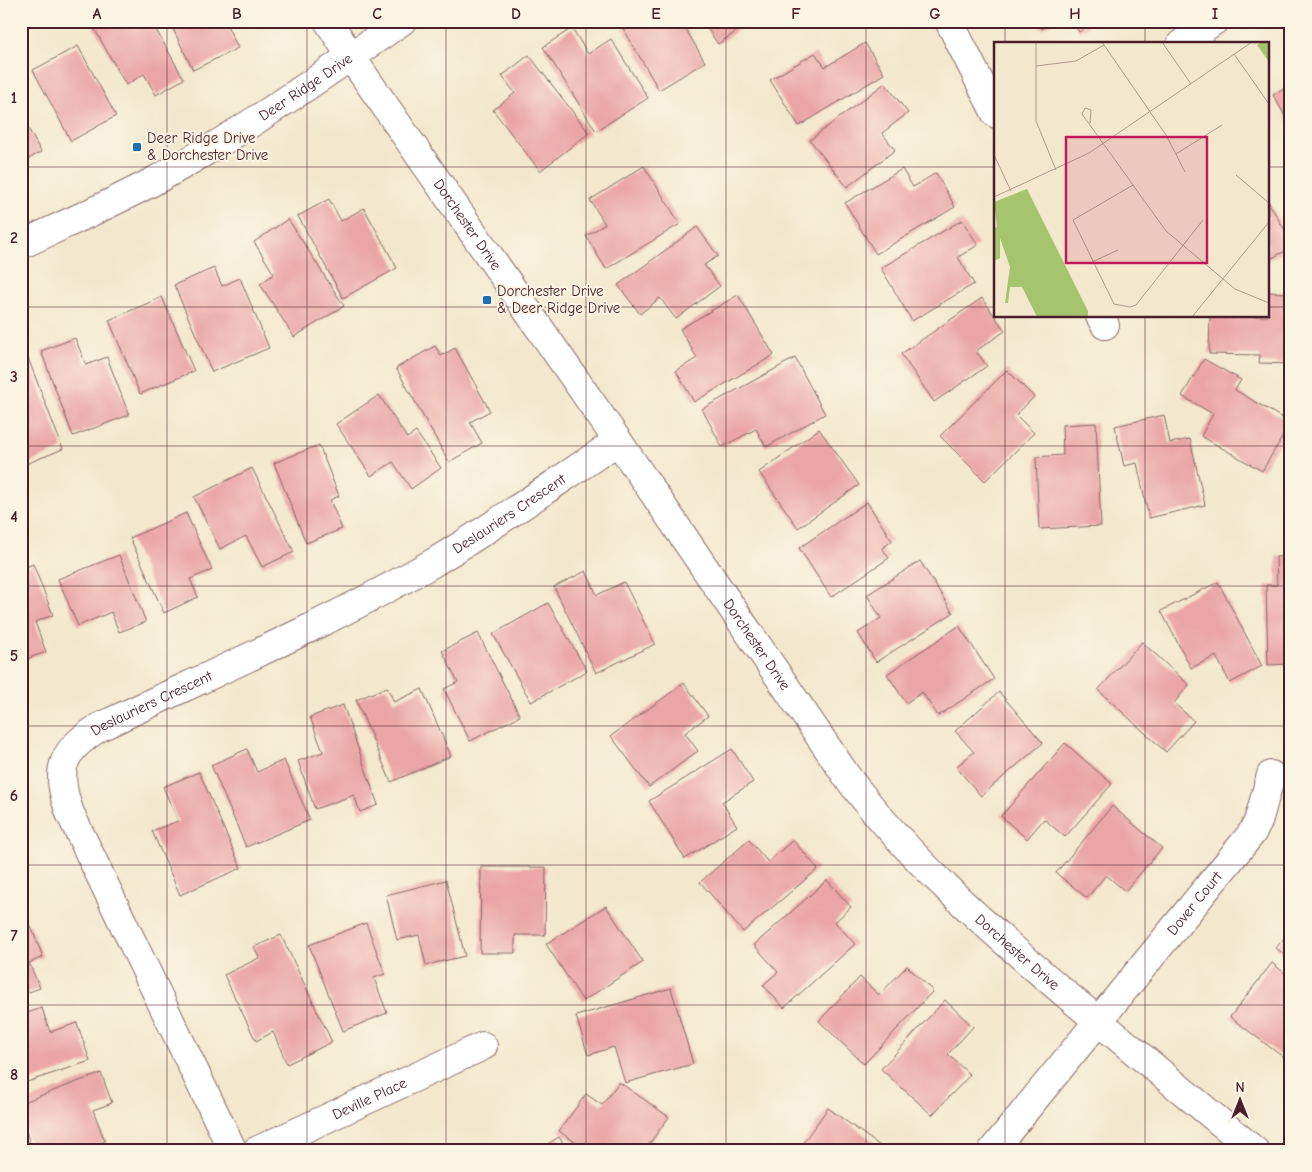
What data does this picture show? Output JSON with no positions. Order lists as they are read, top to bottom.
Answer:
{
  "streets": {
    "street": [
      "Deer Ridge Drive",
      "Dorchester Drive",
      "Deslauriers Crescent",
      "Dover Court",
      "Deville Place"
    ]
  },
  "crossings": [
    ["Deer Ridge Drive", "Dorchester Drive"],
    ["Dorchester Drive", "Deslauriers Crescent"],
    ["Dorchester Drive", "Dover Court"]
  ],
  "places": {
    "transit": ["Deer Ridge Drive & Dorchester Drive", "Dorchester Drive & Deer Ridge Drive"]
  },
  "north": "top",
  "grid": {
    "columns": [
      "A",
      "B",
      "C",
      "D",
      "E",
      "F",
      "G",
      "H",
      "I"
    ],
    "rows": [
      "1",
      "2",
      "3",
      "4",
      "5",
      "6",
      "7",
      "8"
    ]
  }
}
